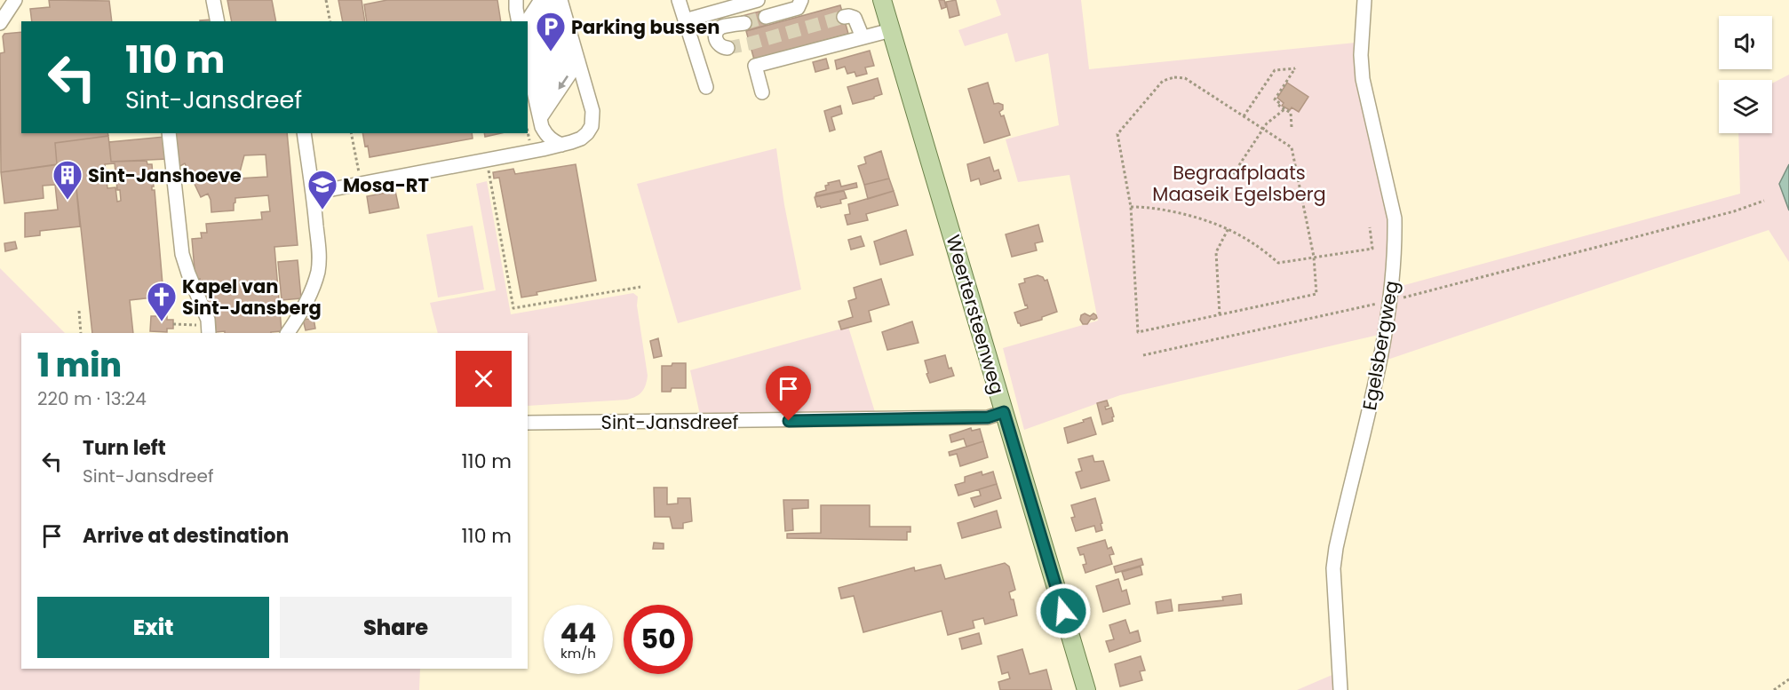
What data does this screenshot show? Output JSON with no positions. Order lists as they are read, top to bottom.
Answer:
{
  "streets": {
    "main road": ["Weertersteenweg"],
    "street": ["Egelsbergweg", "Sint-Jansdreef"]
  },
  "crossings": [
    ["Weertersteenweg", "Sint-Jansdreef"]
  ],
  "parks": ["Begraafplaats Maaseik Egelsberg"],
  "places": {
    "parking": ["Parking bussen"],
    "building": ["Sint-Janshoeve"],
    "school or university": ["Mosa-RT"],
    "church": ["Kapel van Sint-Jansberg"]
  },
  "page": {
    "turn": ["110 m", "Sint-Jansdreef"],
    "heading": ["1 min", "220 m · 13:24"],
    "list": [
      {
        "name": "Turn left",
        "note": "Sint-Jansdreef",
        "value": "110 m"
      },
      {
        "name": "Arrive at destination",
        "value": "110 m"
      }
    ],
    "buttons": ["Exit", "Share"],
    "speed": "44 km/h",
    "limit": "50"
  }
}
